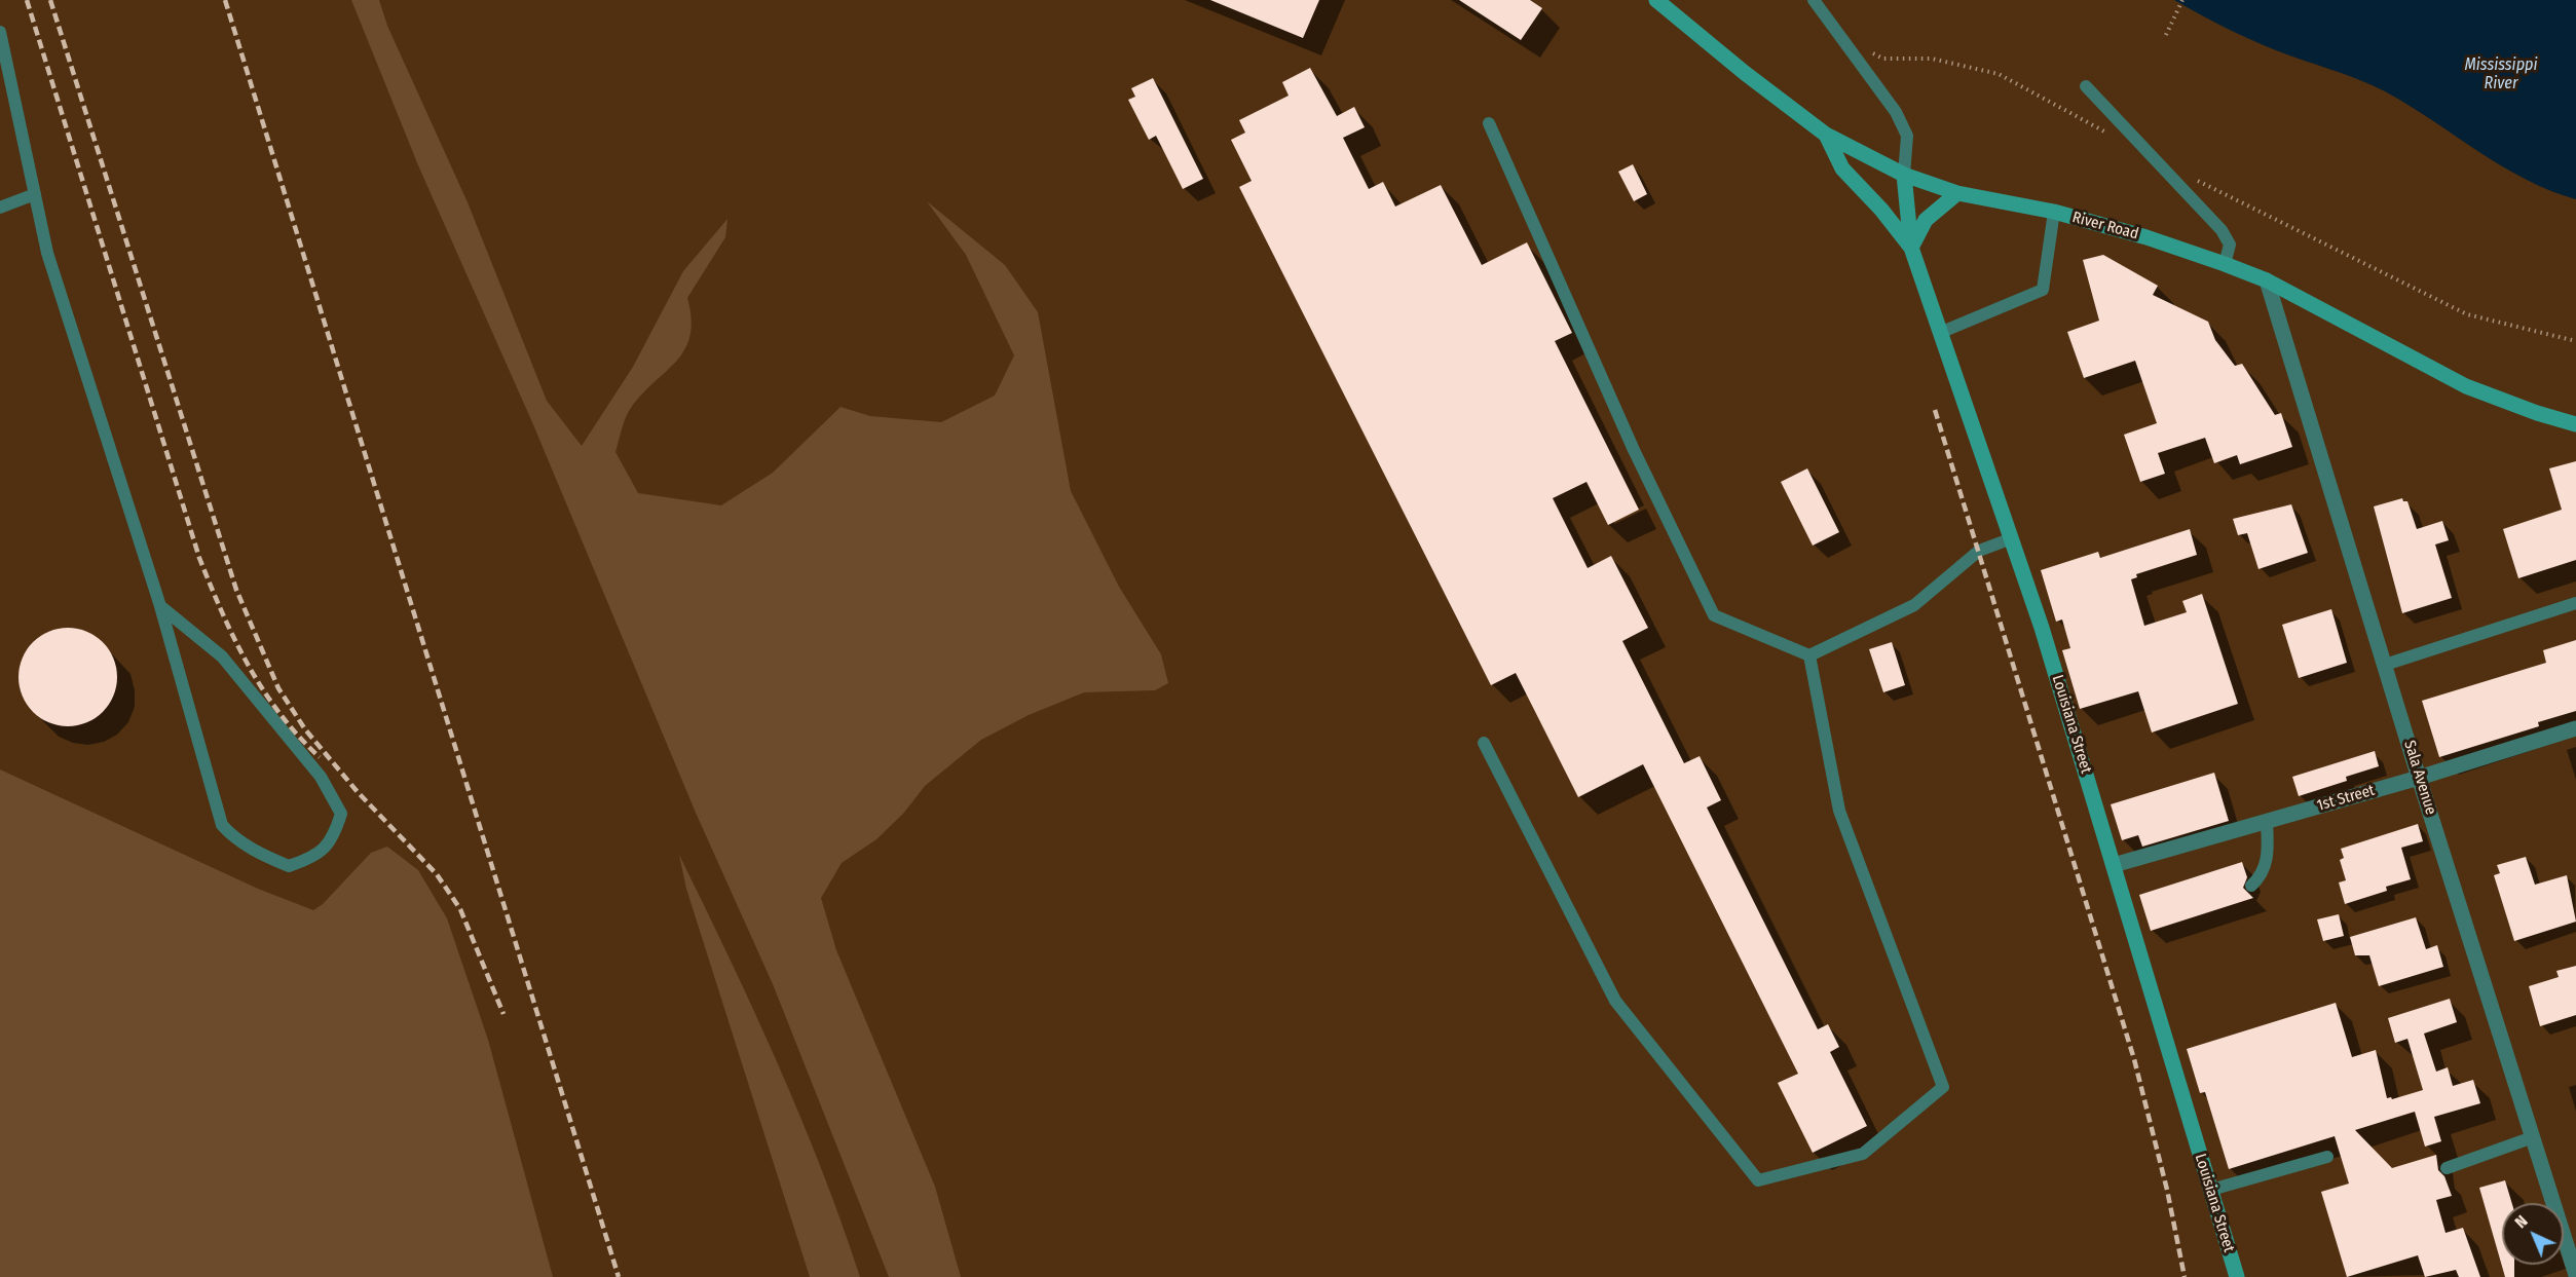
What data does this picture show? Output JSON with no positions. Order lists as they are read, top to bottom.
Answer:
{
  "streets": {
    "main road": ["River Road", "Louisiana Street"],
    "street": ["Sala Avenue", "1st Street"]
  },
  "crossings": [
    ["River Road", "Louisiana Street"],
    ["River Road", "Sala Avenue"],
    ["Louisiana Street", "1st Street"],
    ["Sala Avenue", "1st Street"]
  ],
  "water": ["Mississippi River"],
  "north": "top left"
}
